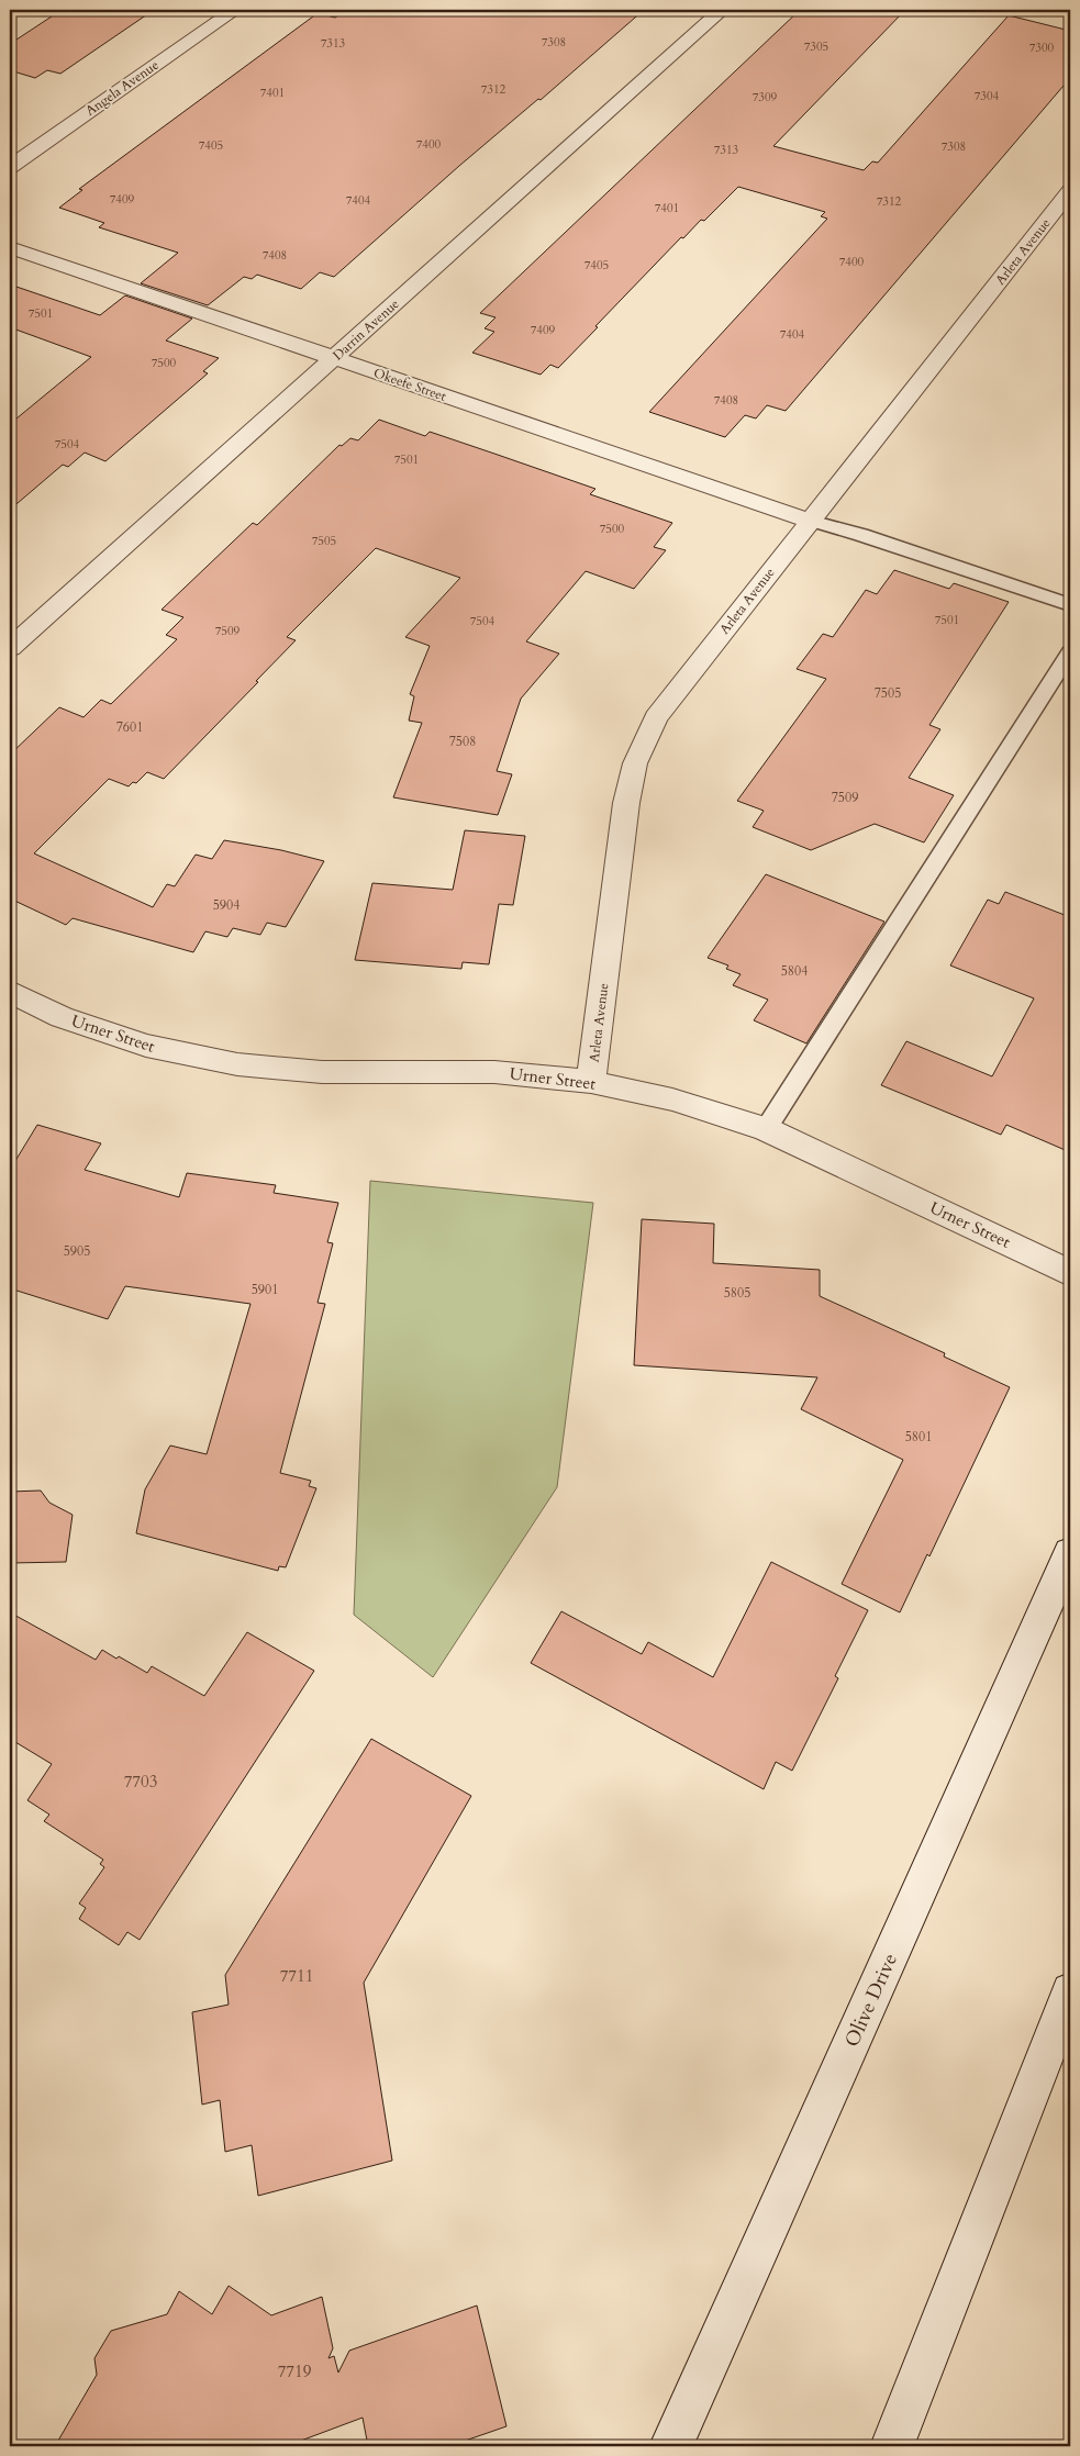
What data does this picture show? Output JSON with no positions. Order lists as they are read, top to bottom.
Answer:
{
  "streets": {
    "street": [
      "Angela Avenue",
      "Arleta Avenue",
      "Darrin Avenue",
      "Okeefe Street",
      "Urner Street",
      "Olive Drive"
    ]
  },
  "crossings": [
    ["Arleta Avenue", "Okeefe Street"],
    ["Arleta Avenue", "Urner Street"],
    ["Darrin Avenue", "Okeefe Street"]
  ],
  "house_numbers": [
    "7308",
    "7313",
    "7305",
    "7300",
    "7312",
    "7401",
    "7304",
    "7309",
    "7400",
    "7405",
    "7308",
    "7313",
    "7409",
    "7404",
    "7312",
    "7401",
    "7408",
    "7400",
    "7405",
    "7501",
    "7409",
    "7404",
    "7500",
    "7408",
    "7504",
    "7501",
    "7500",
    "7505",
    "7501",
    "7504",
    "7509",
    "7505",
    "7601",
    "7508",
    "7509",
    "5904",
    "5804",
    "5905",
    "5901",
    "5805",
    "5801",
    "7703",
    "7711",
    "7719"
  ]
}
